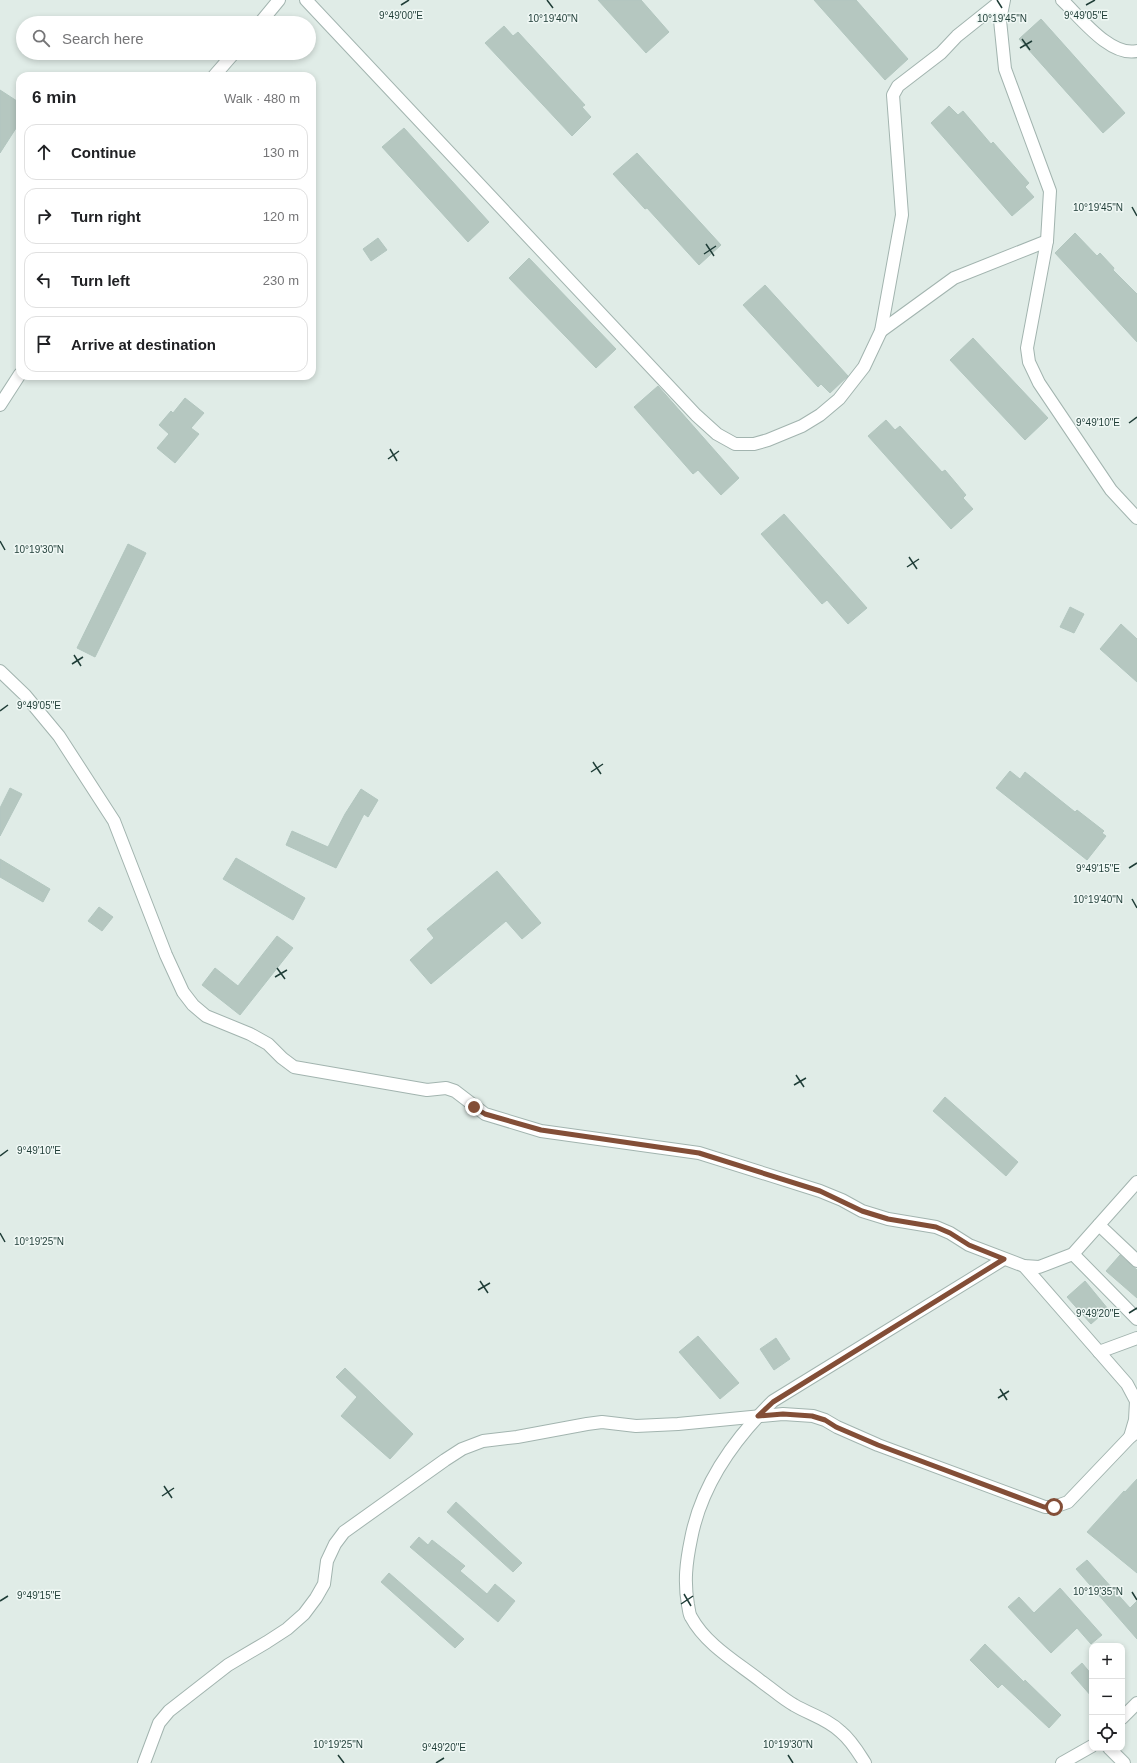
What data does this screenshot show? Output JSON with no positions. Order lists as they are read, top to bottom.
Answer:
{
  "page": {
    "search": "Search here",
    "heading": ["6 min", "Walk · 480 m"],
    "list": [
      ["Continue", "130 m"],
      ["Turn right", "120 m"],
      ["Turn left", "230 m"],
      "Arrive at destination"
    ],
    "map_buttons": ["+", "−"]
  },
  "coordinates": [
    "9°49'00\"E",
    "9°49'05\"E",
    "10°19'45\"N",
    "10°19'40\"N",
    "9°49'10\"E",
    "10°19'30\"N",
    "9°49'15\"E",
    "10°19'25\"N",
    "9°49'20\"E",
    "10°19'35\"N"
  ]
}
